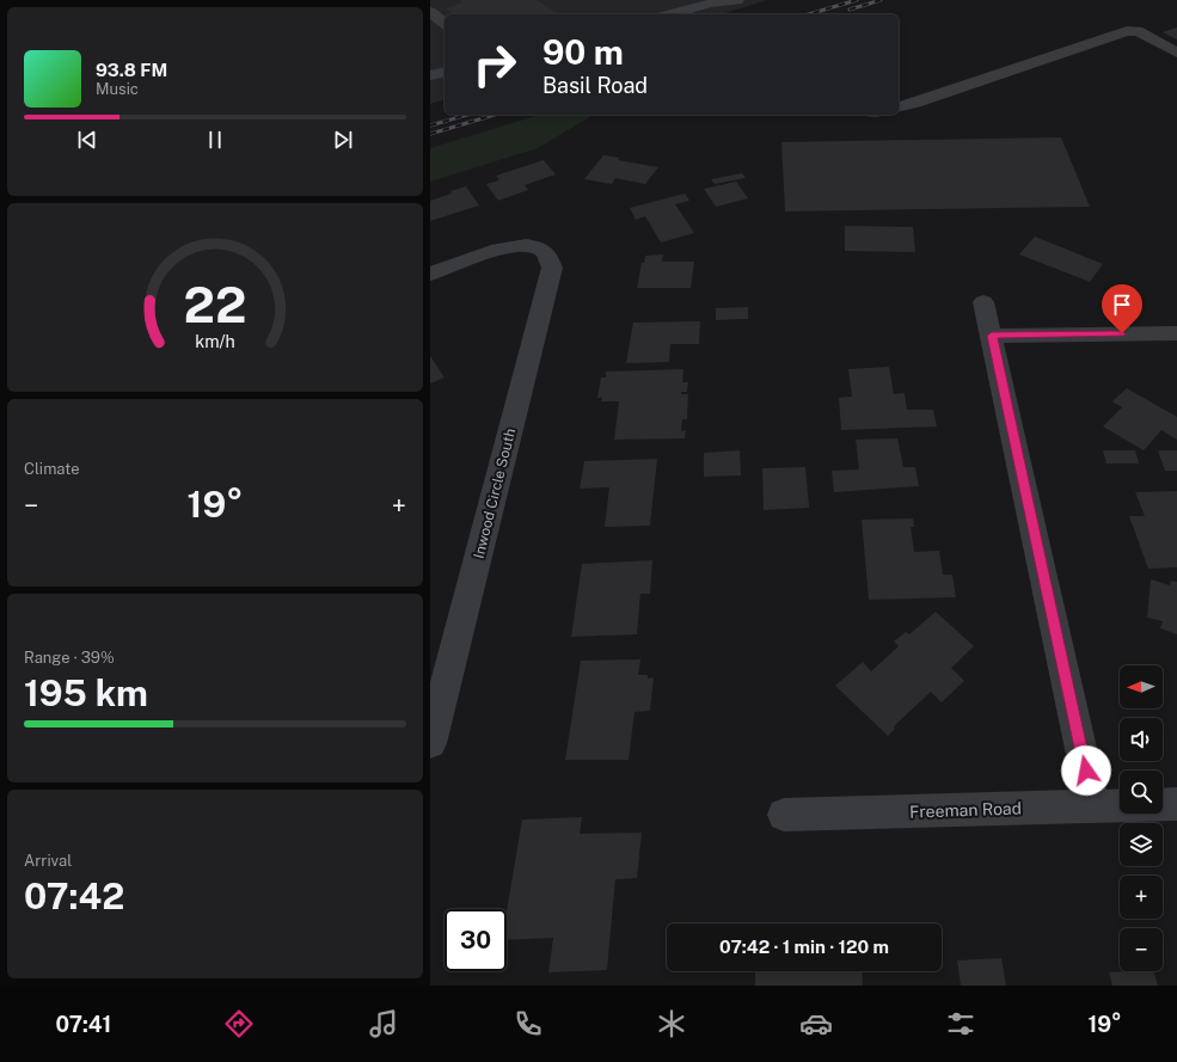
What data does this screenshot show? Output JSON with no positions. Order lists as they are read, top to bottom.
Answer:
{
  "streets": {
    "street": ["Inwood Circle South", "Freeman Road"]
  },
  "north": "left",
  "page": {
    "turn": ["90 m", "Basil Road"],
    "song": ["93.8 FM", "Music"],
    "tile": [
      "Climate",
      ["Range · 39%", "195 km"],
      ["Arrival", "07:42"]
    ],
    "heat": ["−", "19°", "+"],
    "map_buttons": ["+", "−"],
    "limit": "30",
    "trip": "07:42 · 1 min · 120 m",
    "tabs": ["07:41", "19°"],
    "gauge": ["22", "km/h"]
  }
}
